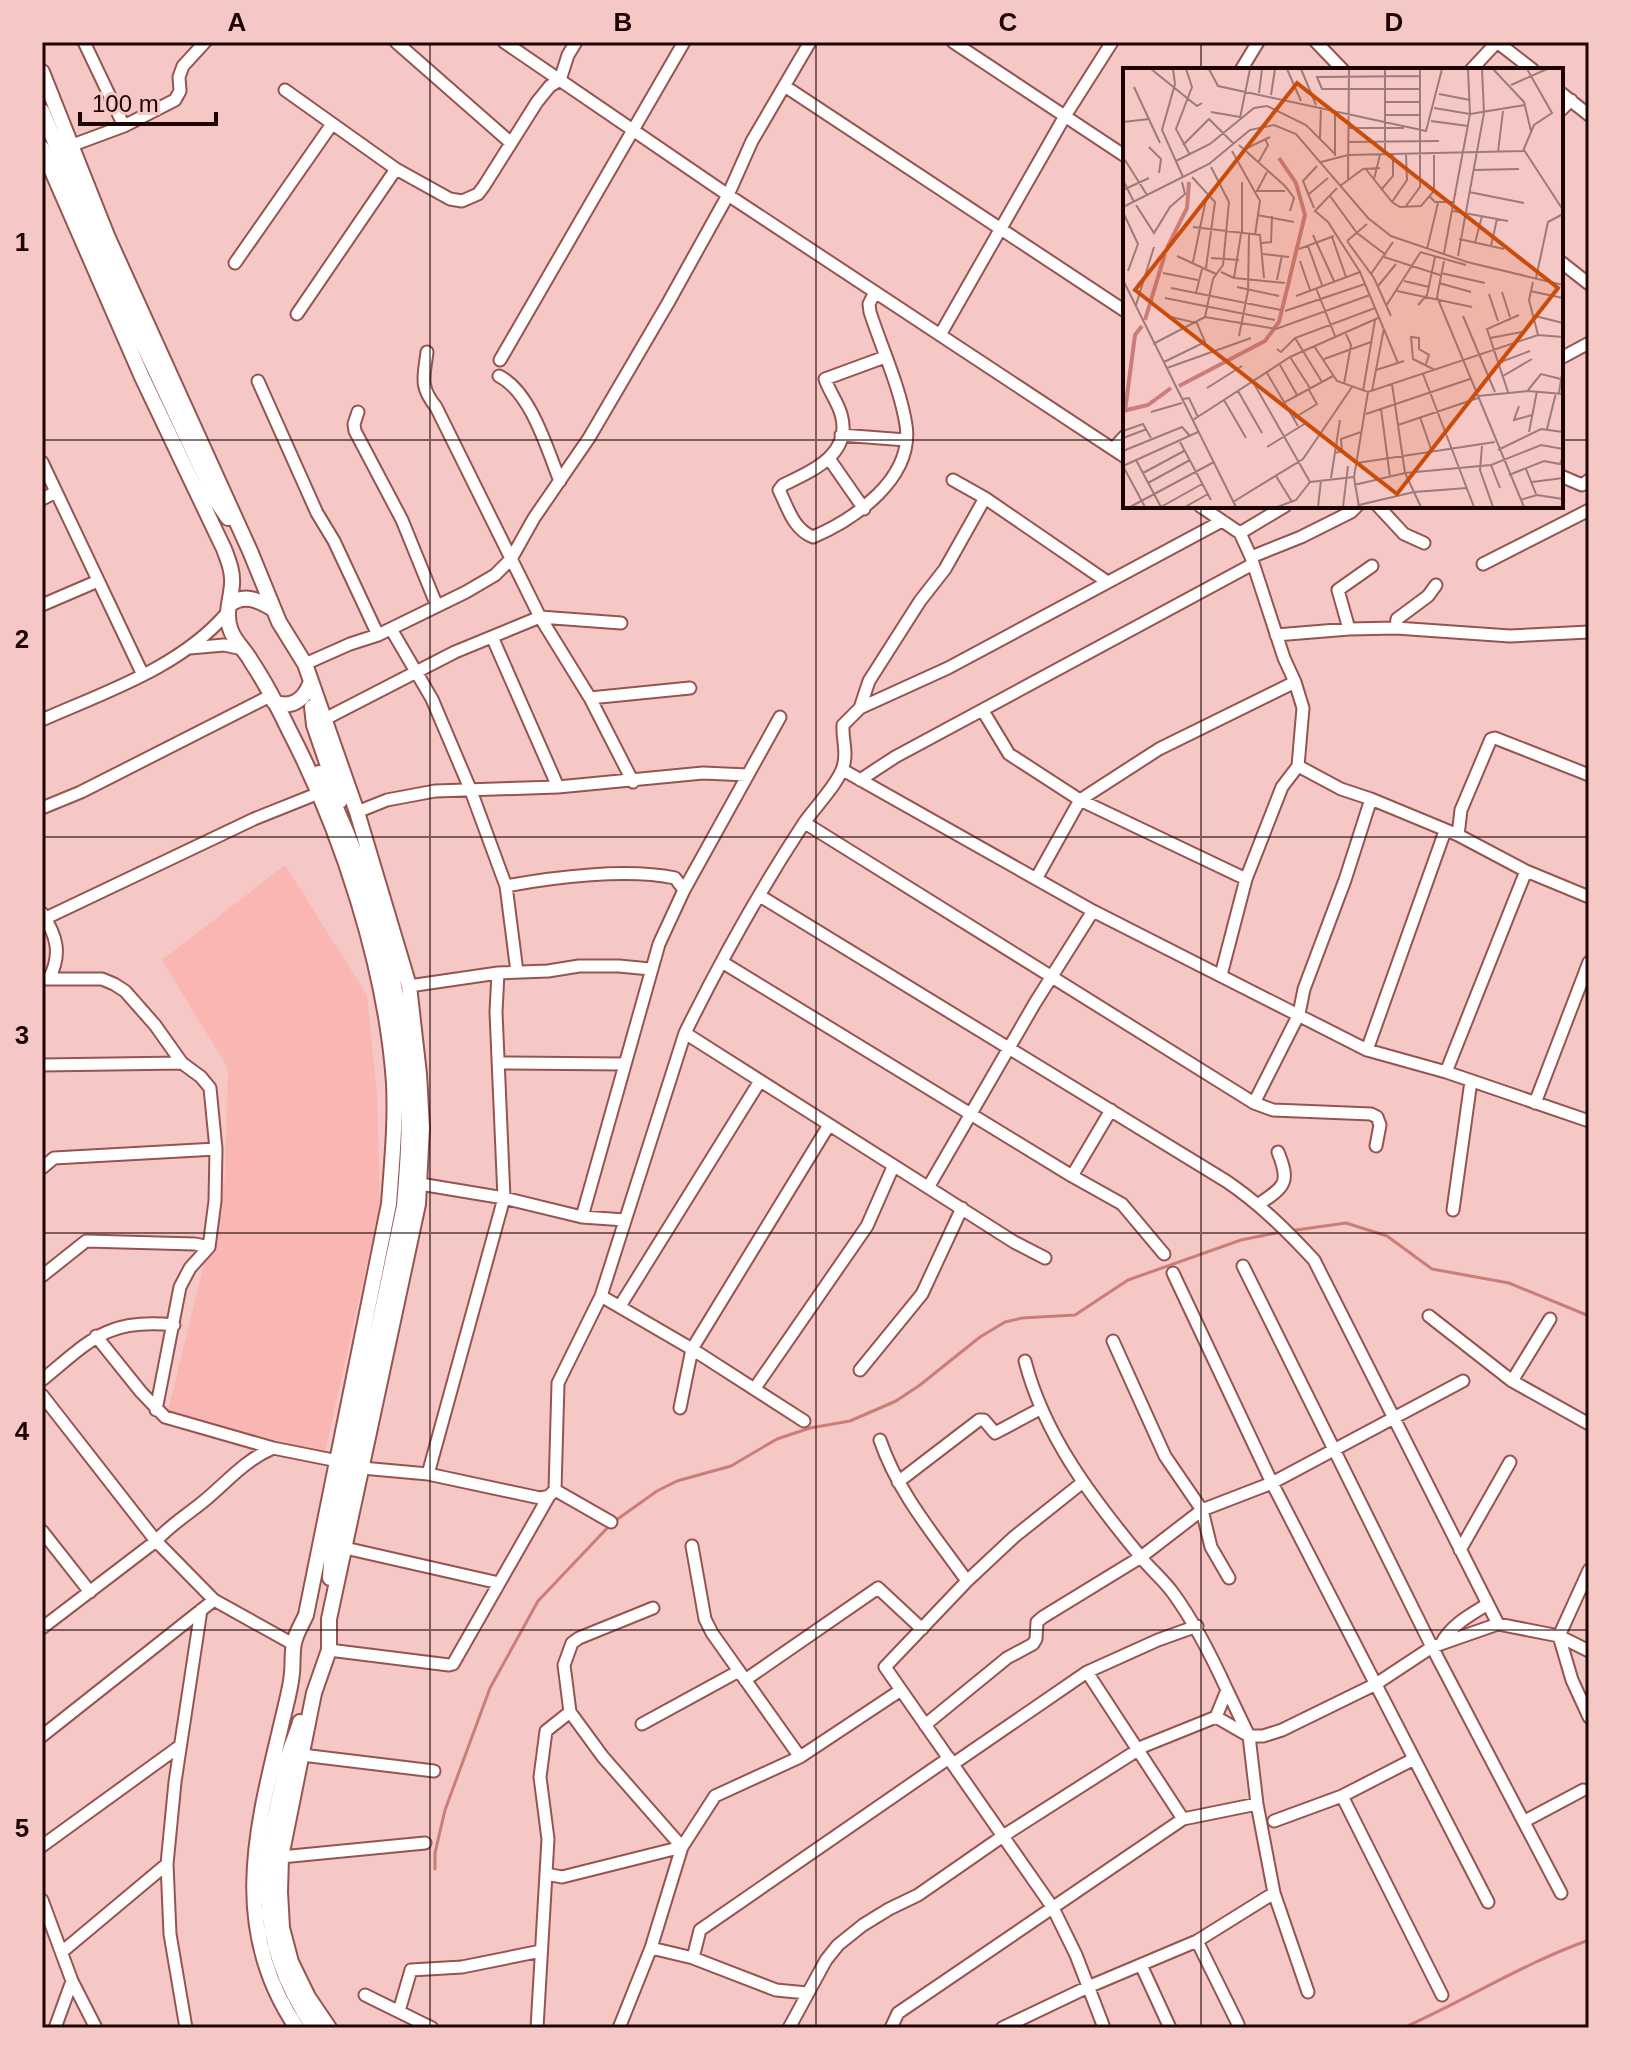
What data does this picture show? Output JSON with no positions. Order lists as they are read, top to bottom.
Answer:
{
  "scale_bar": "100 m",
  "grid": {
    "columns": [
      "A",
      "B",
      "C",
      "D"
    ],
    "rows": [
      "1",
      "2",
      "3",
      "4",
      "5"
    ]
  }
}
